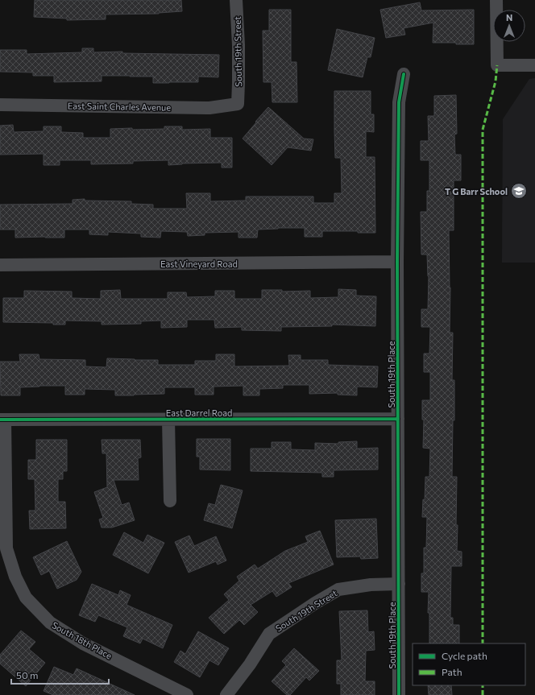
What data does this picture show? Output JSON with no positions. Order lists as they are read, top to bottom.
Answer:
{
  "streets": {
    "street": [
      "South 19th Street",
      "East Saint Charles Avenue",
      "East Vineyard Road",
      "South 19th Place",
      "East Darrel Road",
      "South 18th Place"
    ]
  },
  "crossings": [
    ["South 19th Street", "East Saint Charles Avenue"],
    ["South 19th Street", "South 19th Place"],
    ["East Vineyard Road", "South 19th Place"],
    ["South 19th Place", "East Darrel Road"],
    ["East Darrel Road", "South 18th Place"]
  ],
  "places": {
    "school or university": ["T G Barr School"]
  },
  "legend": ["Cycle path", "Path"],
  "scale_bar": "50 m",
  "north": "top"
}
